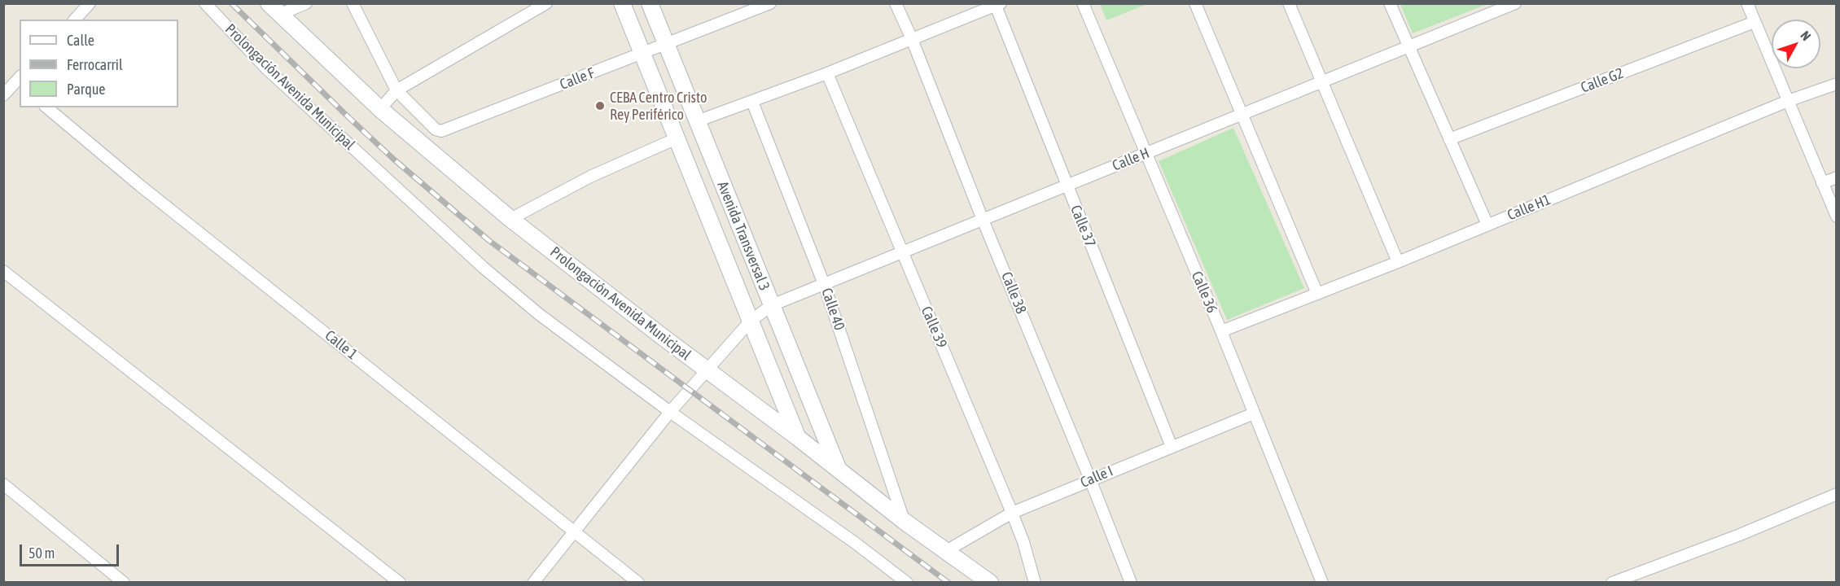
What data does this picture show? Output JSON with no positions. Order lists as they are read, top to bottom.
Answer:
{
  "streets": {
    "street": [
      "Calle F",
      "Calle G2",
      "Prolongación Avenida Municipal",
      "Calle H",
      "Calle H1",
      "Calle 37",
      "Avenida Transversal 3",
      "Calle 36",
      "Calle 38",
      "Calle 40",
      "Calle 39",
      "Calle 1",
      "Calle I"
    ]
  },
  "crossings": [
    ["Calle F", "Avenida Transversal 3"],
    ["Prolongación Avenida Municipal", "Calle H"],
    ["Prolongación Avenida Municipal", "Avenida Transversal 3"],
    ["Prolongación Avenida Municipal", "Calle 40"],
    ["Prolongación Avenida Municipal", "Calle I"],
    ["Calle H", "Calle 37"],
    ["Calle H", "Avenida Transversal 3"],
    ["Calle H", "Calle 36"],
    ["Calle H", "Calle 38"],
    ["Calle H", "Calle 40"],
    ["Calle H", "Calle 39"],
    ["Calle H", "Calle 1"],
    ["Calle H1", "Calle 36"],
    ["Calle 37", "Calle I"],
    ["Calle 36", "Calle I"],
    ["Calle 38", "Calle I"],
    ["Calle 39", "Calle I"]
  ],
  "places": ["CEBA Centro Cristo Rey Periférico"],
  "legend": ["Calle", "Ferrocarril", "Parque"],
  "scale_bar": "50 m",
  "north": "top right"
}
